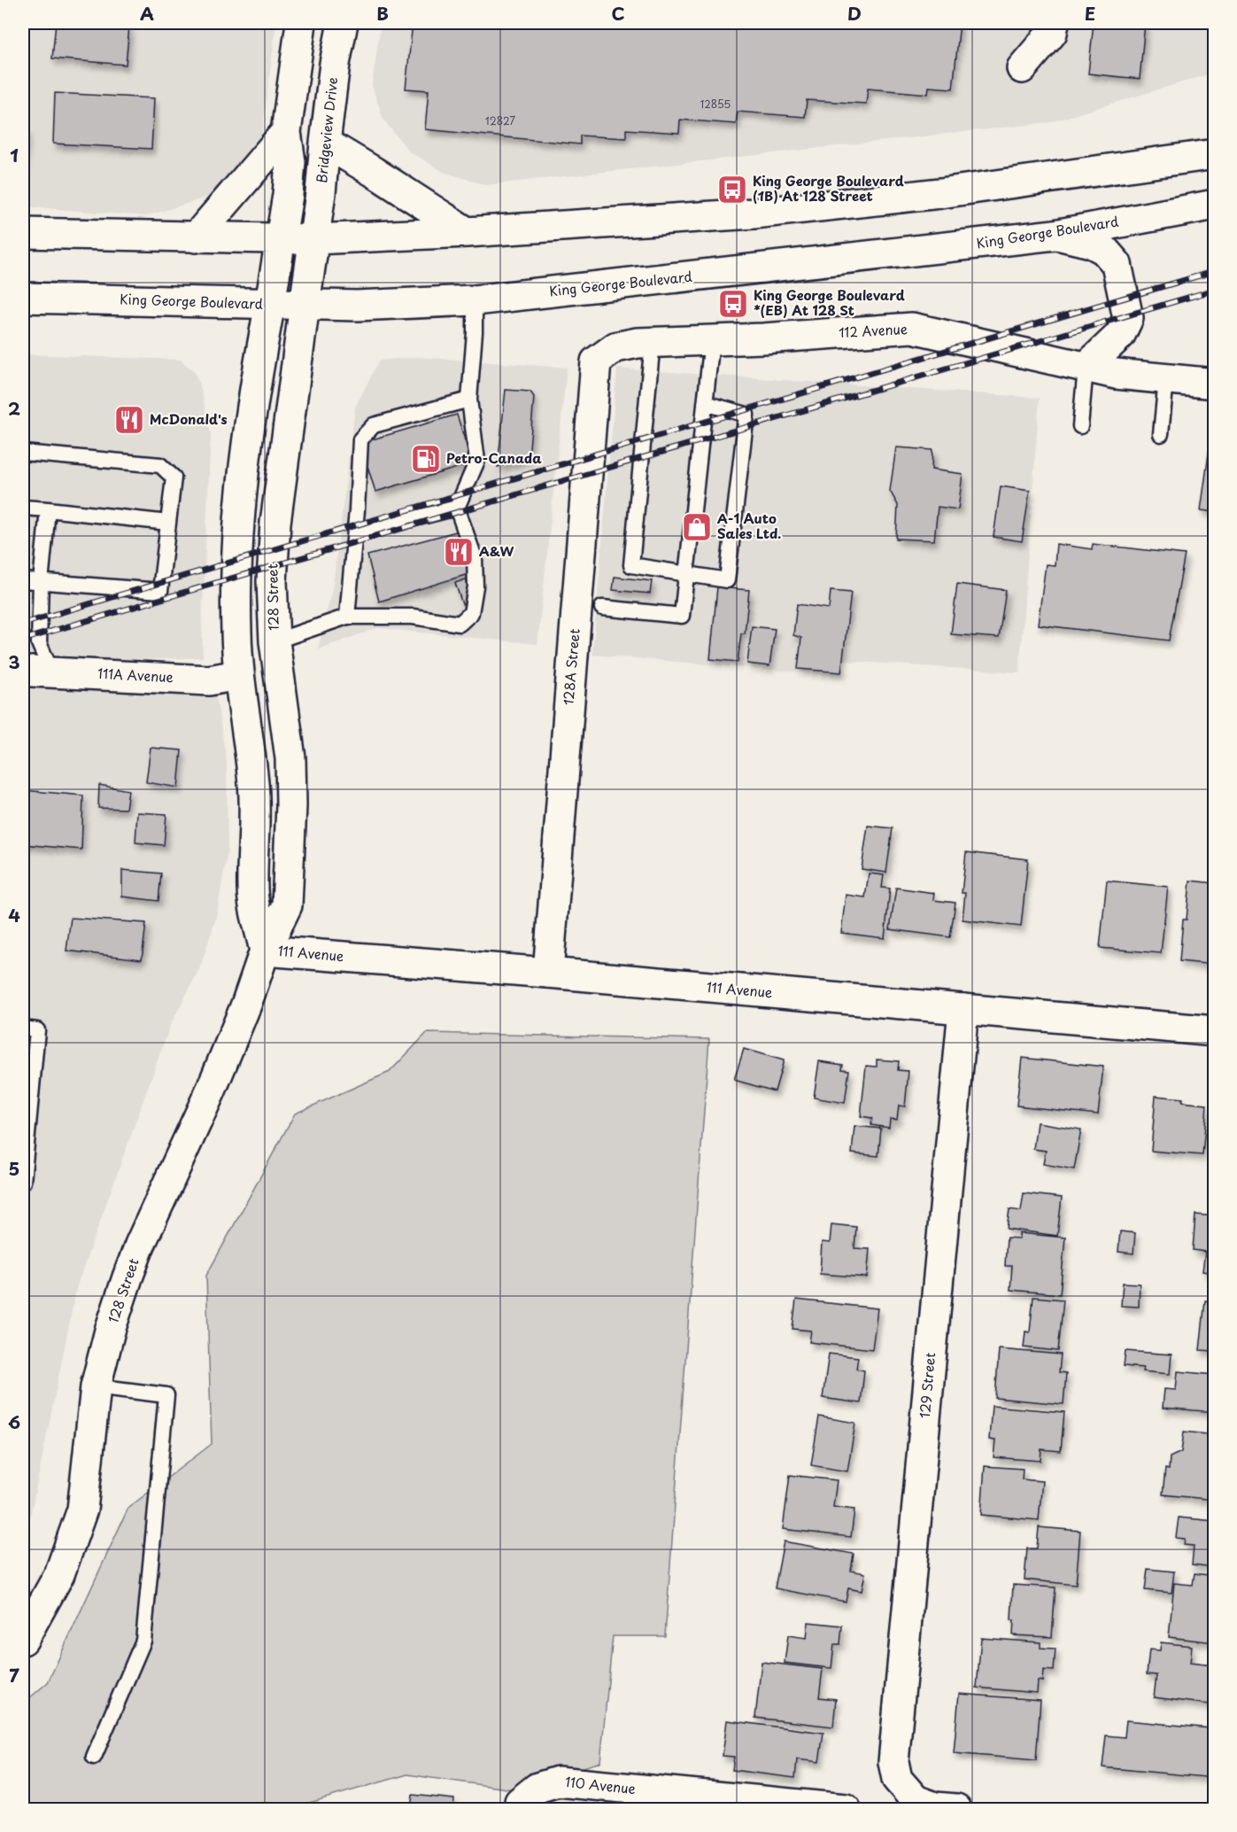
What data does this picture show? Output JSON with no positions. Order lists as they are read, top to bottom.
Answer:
{
  "streets": {
    "main road": [
      "Bridgeview Drive",
      "King George Boulevard",
      "112 Avenue",
      "128 Street",
      "128A Street",
      "111A Avenue",
      "111 Avenue",
      "129 Street",
      "110 Avenue"
    ]
  },
  "crossings": [
    ["Bridgeview Drive", "128 Street"],
    ["King George Boulevard", "128 Street"],
    ["112 Avenue", "128A Street"],
    ["128 Street", "111A Avenue"],
    ["128 Street", "111 Avenue"],
    ["128A Street", "111 Avenue"],
    ["111 Avenue", "129 Street"]
  ],
  "places": {
    "bus stop": ["King George Boulevard (1B) At 128 Street", "King George Boulevard *(EB) At 128 St"],
    "restaurant": ["McDonald's", "A&W"],
    "fuel station": ["Petro-Canada"],
    "shop": ["A-1 Auto Sales Ltd."]
  },
  "house_numbers": ["12855", "12827"],
  "grid": {
    "columns": [
      "A",
      "B",
      "C",
      "D",
      "E"
    ],
    "rows": [
      "1",
      "2",
      "3",
      "4",
      "5",
      "6",
      "7"
    ]
  }
}
